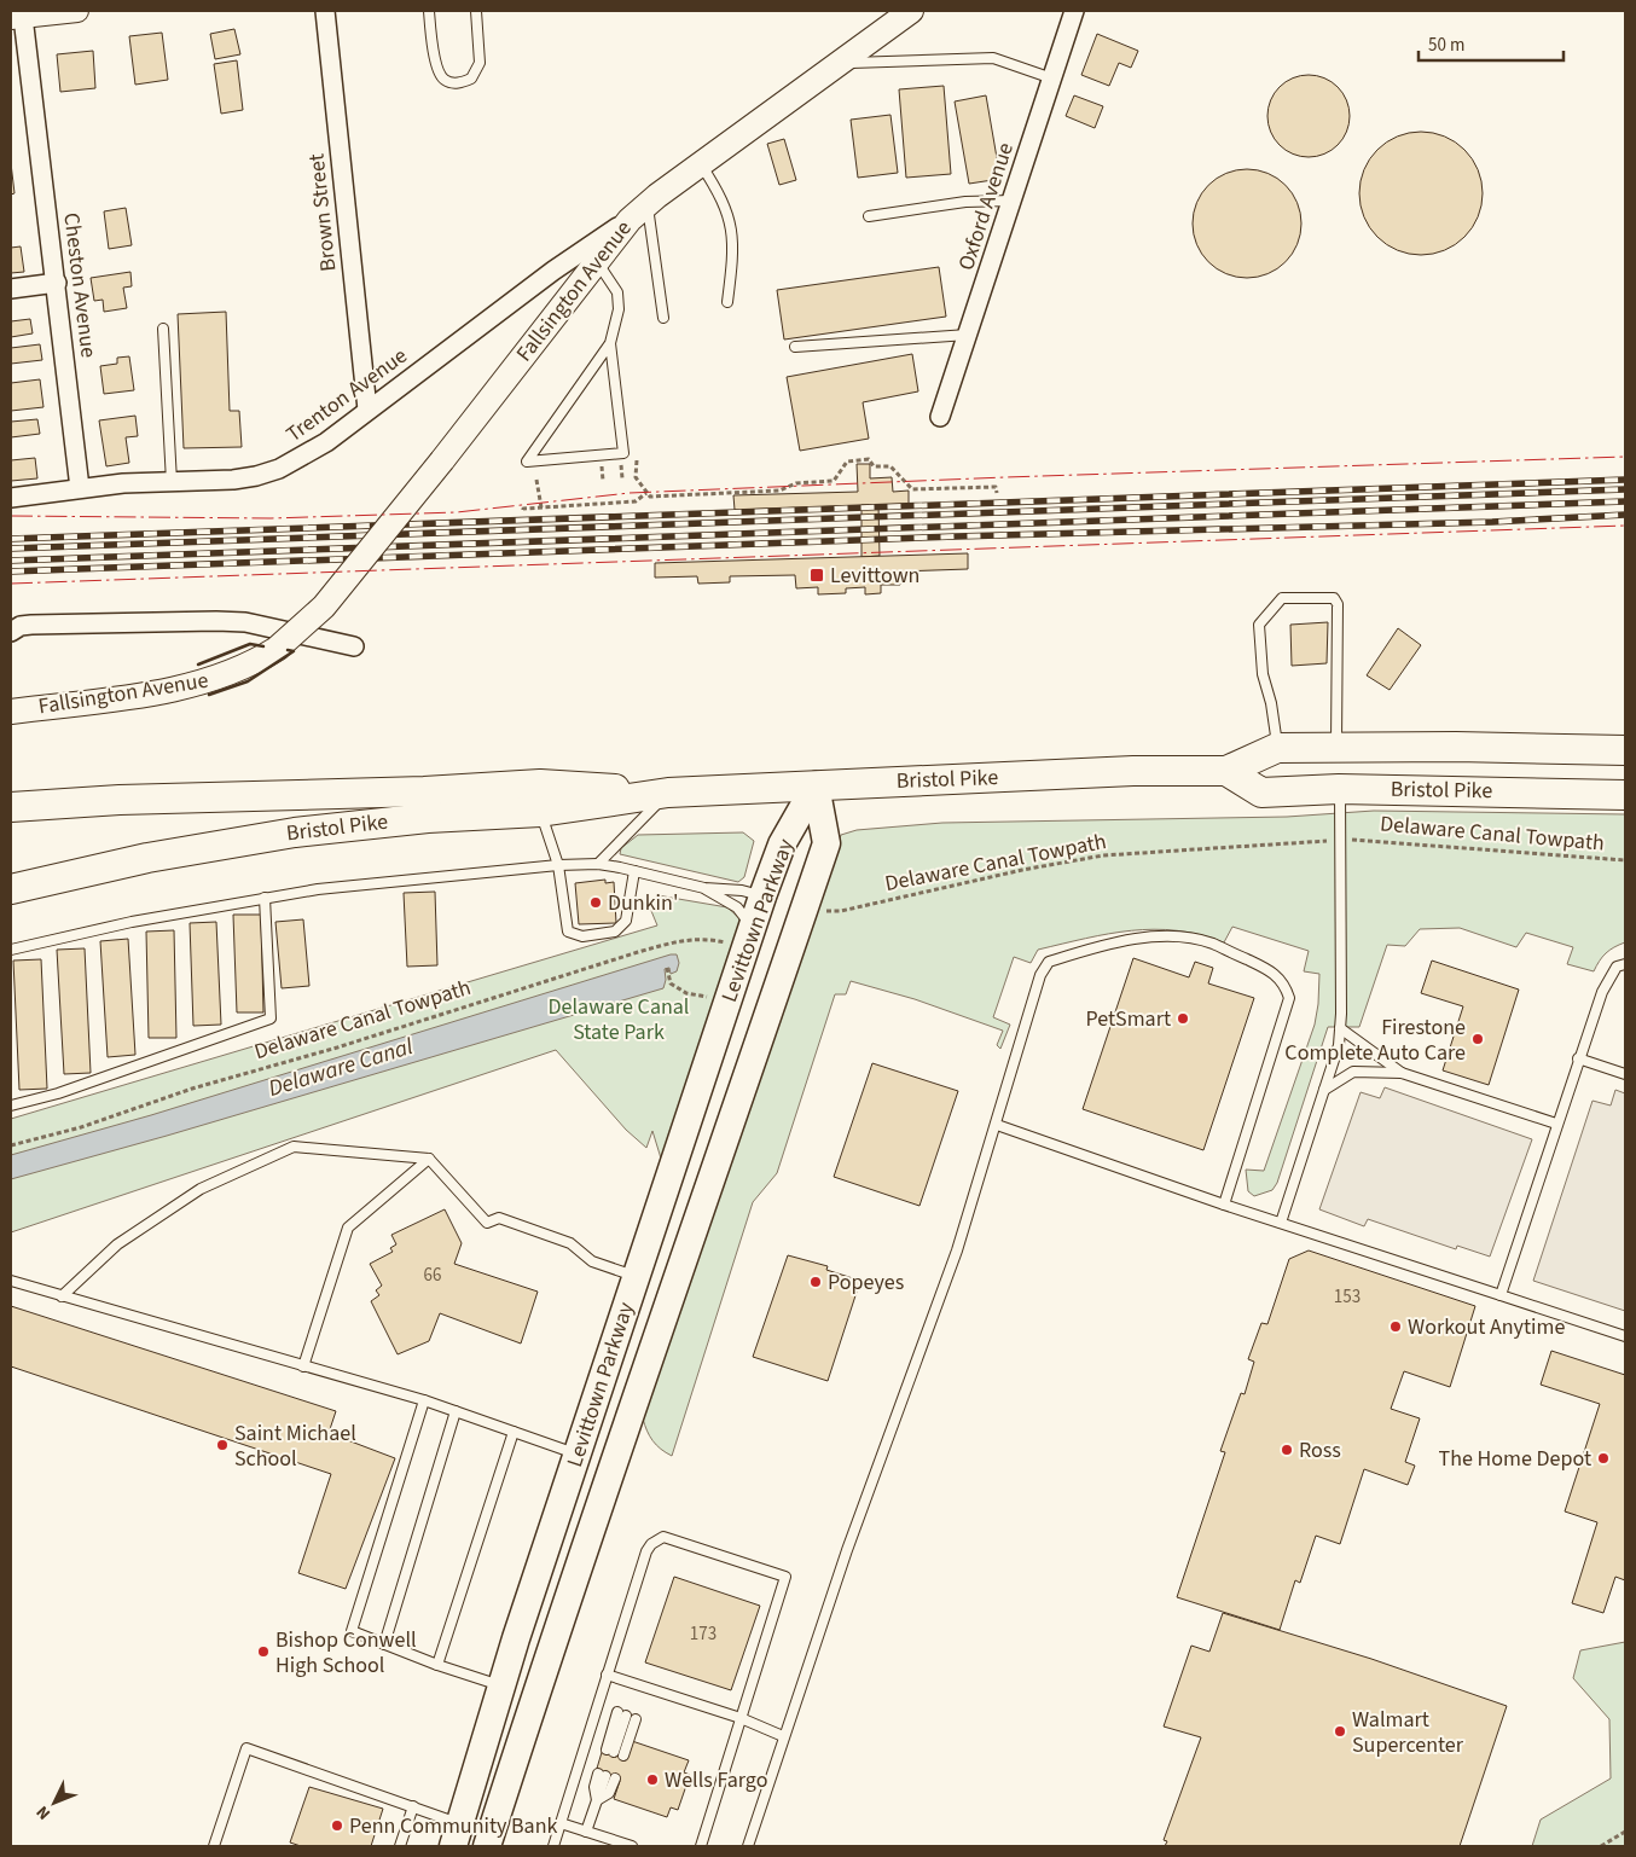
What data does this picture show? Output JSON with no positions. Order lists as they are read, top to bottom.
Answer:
{
  "streets": {
    "highway": ["Bristol Pike"],
    "main road": ["Fallsington Avenue", "Levittown Parkway"],
    "street": [
      "Oxford Avenue",
      "Brown Street",
      "Cheston Avenue",
      "Trenton Avenue"
    ],
    "path": ["Delaware Canal Towpath"]
  },
  "crossings": [
    ["Brown Street", "Trenton Avenue"],
    ["Cheston Avenue", "Trenton Avenue"],
    ["Fallsington Avenue", "Trenton Avenue"],
    ["Bristol Pike", "Levittown Parkway"]
  ],
  "water": ["Delaware Canal"],
  "parks": ["Delaware Canal State Park"],
  "places": {
    "transit": ["Levittown"],
    "other": [
      "Dunkin'",
      "PetSmart",
      "Firestone Complete Auto Care",
      "Popeyes",
      "Workout Anytime",
      "Saint Michael School",
      "Ross",
      "The Home Depot",
      "Bishop Conwell High School",
      "Walmart Supercenter",
      "Wells Fargo",
      "Penn Community Bank"
    ]
  },
  "house_numbers": ["66", "153", "173"],
  "scale_bar": "50 m",
  "north": "bottom left"
}
